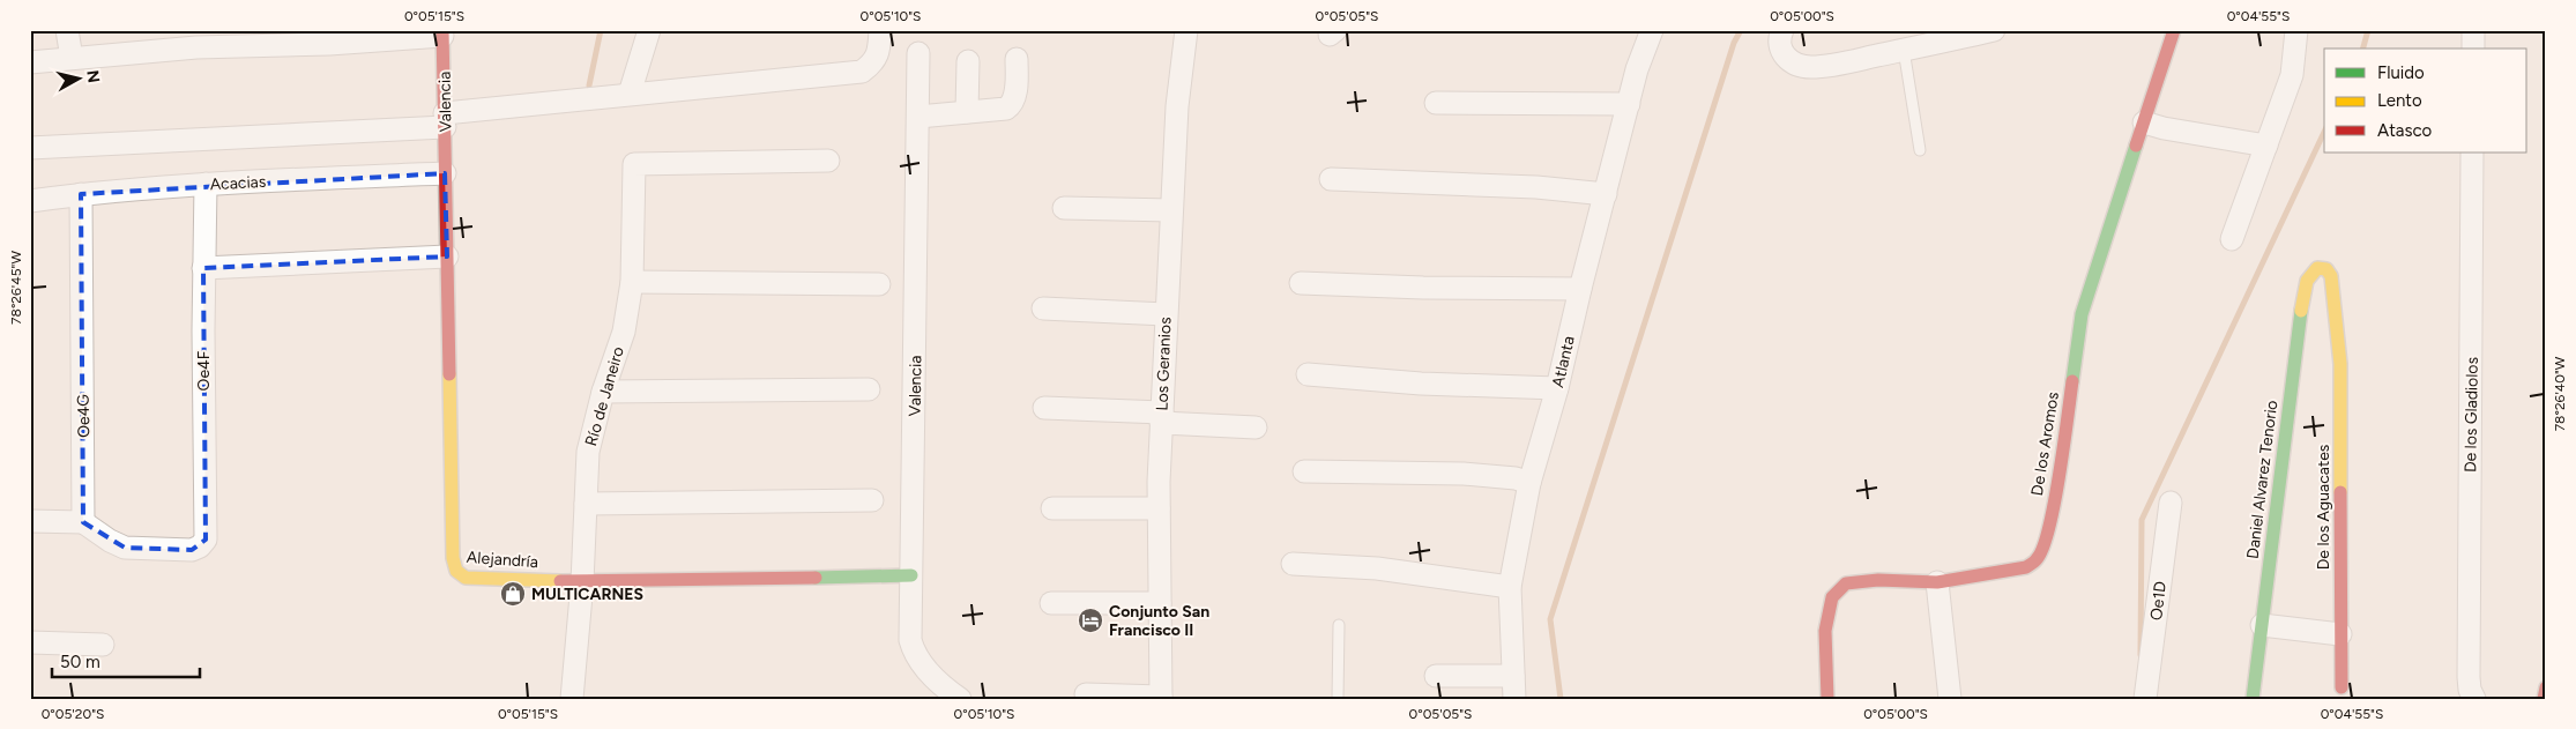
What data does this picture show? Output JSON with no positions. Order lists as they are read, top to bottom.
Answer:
{
  "streets": {
    "street": [
      "Valencia",
      "Acacias",
      "Atlanta",
      "Los Geranios",
      "Oe4F",
      "Río de Janeiro",
      "De los Gladiolos",
      "Oe4G",
      "De los Aromos",
      "Daniel Alvarez Tenorio",
      "De los Aguacates",
      "Alejandría",
      "Oe1D"
    ]
  },
  "crossings": [
    ["Valencia", "Acacias"],
    ["Valencia", "Alejandría"],
    ["Acacias", "Oe4F"],
    ["Acacias", "Oe4G"],
    ["Acacias", "Alejandría"],
    ["Oe4F", "Oe4G"],
    ["Río de Janeiro", "Alejandría"],
    ["Daniel Alvarez Tenorio", "De los Aguacates"]
  ],
  "places": {
    "shop": ["MULTICARNES"],
    "hotel": ["Conjunto San Francisco II"]
  },
  "legend": ["Fluido", "Lento", "Atasco"],
  "scale_bar": "50 m",
  "north": "right",
  "coordinates": [
    "0°05'15\"S",
    "0°05'10\"S",
    "0°05'05\"S",
    "0°05'00\"S",
    "0°04'55\"S",
    "78°26'45\"W",
    "78°26'40\"W",
    "0°05'20\"S"
  ]
}
